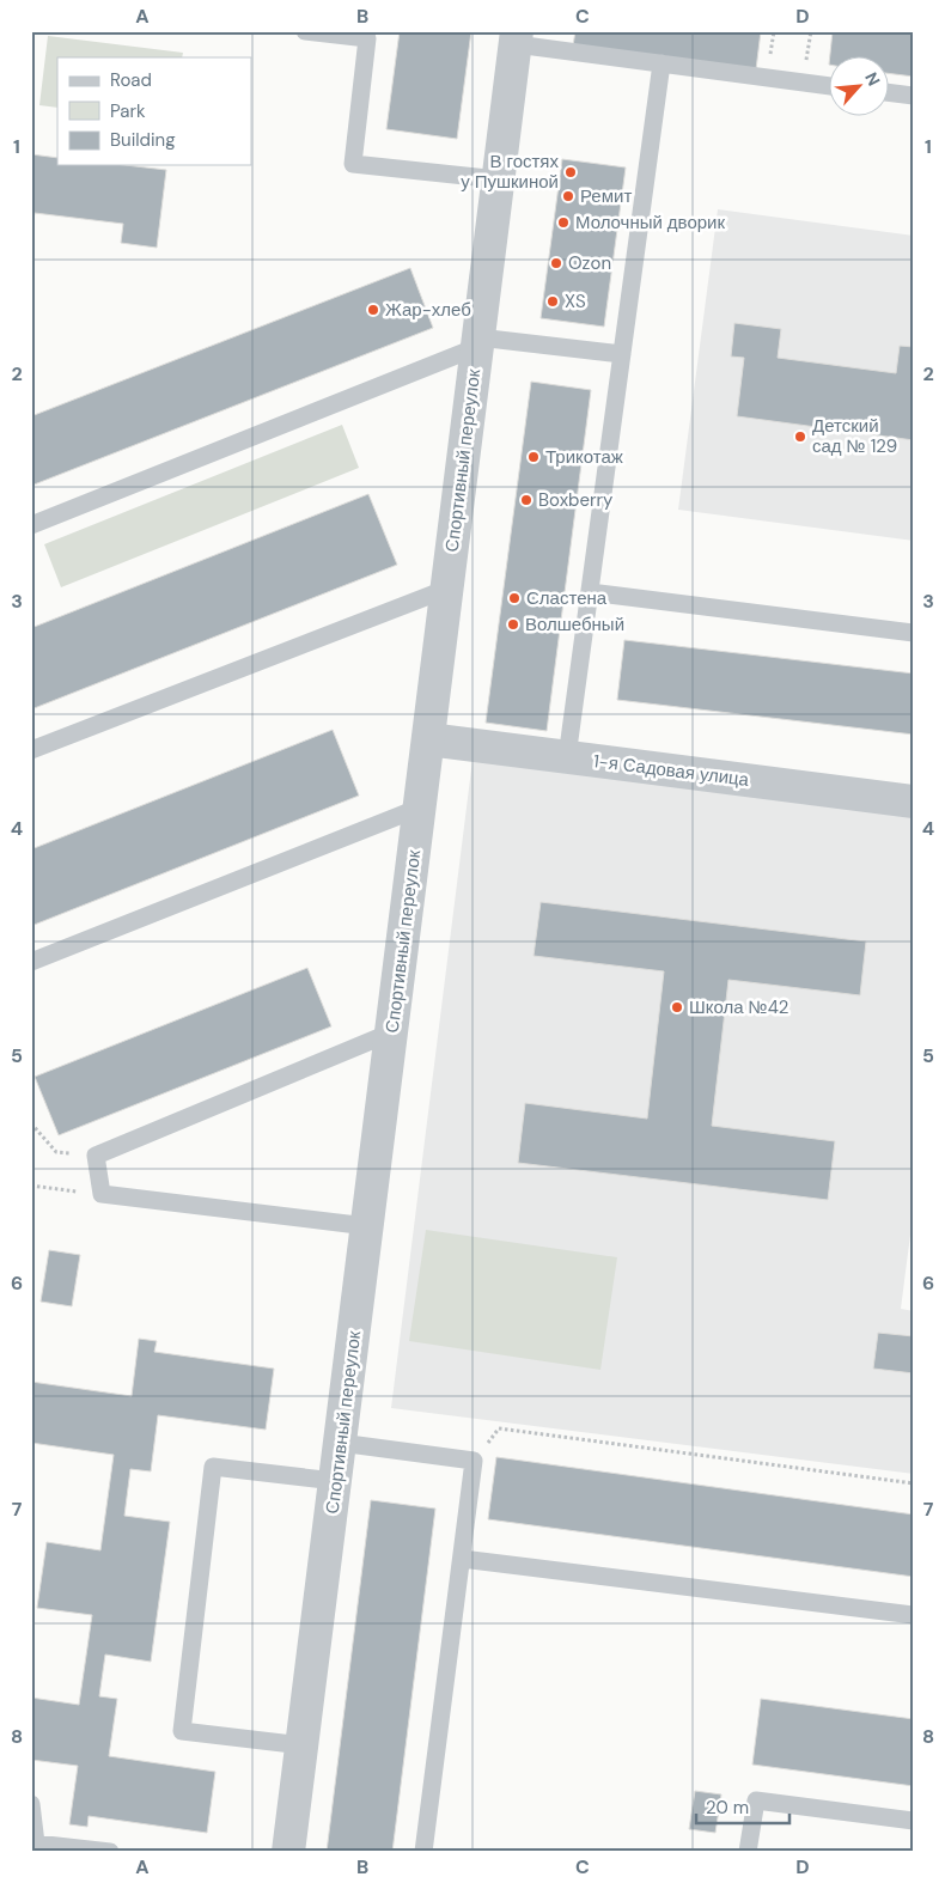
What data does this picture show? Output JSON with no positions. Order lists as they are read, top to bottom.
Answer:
{
  "streets": {
    "street": ["Спортивный переулок", "1-я Садовая улица"]
  },
  "crossings": [
    ["Спортивный переулок", "1-я Садовая улица"]
  ],
  "places": [
    "В гостях у Пушкиной",
    "Ремит",
    "Молочный дворик",
    "Ozon",
    "XS",
    "Жар-хлеб",
    "Детский сад № 129",
    "Трикотаж",
    "Boxberry",
    "Сластена",
    "Волшебный",
    "Школа №42"
  ],
  "legend": ["Road", "Park", "Building"],
  "scale_bar": "20 m",
  "north": "top right",
  "grid": {
    "columns": [
      "A",
      "B",
      "C",
      "D"
    ],
    "rows": [
      "1",
      "2",
      "3",
      "4",
      "5",
      "6",
      "7",
      "8"
    ]
  }
}
